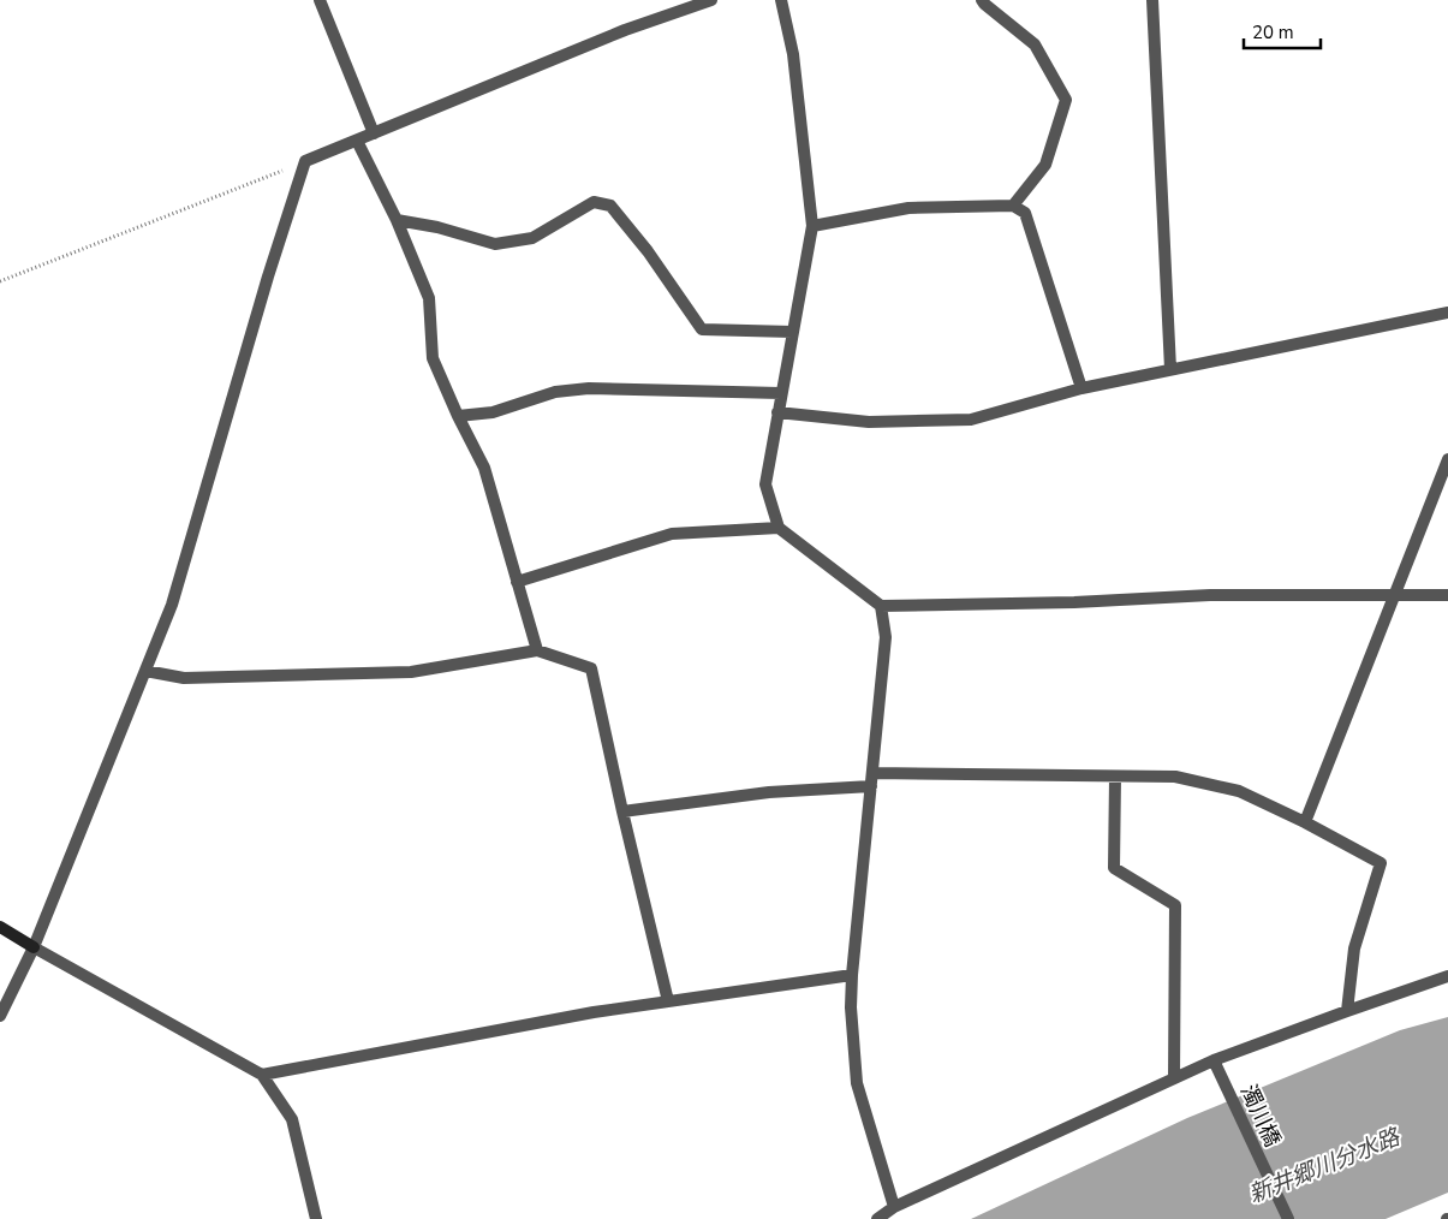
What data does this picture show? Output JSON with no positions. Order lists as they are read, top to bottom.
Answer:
{
  "streets": {
    "street": ["濁川橋"]
  },
  "water": ["新井郷川分水路"],
  "scale_bar": "20 m"
}
